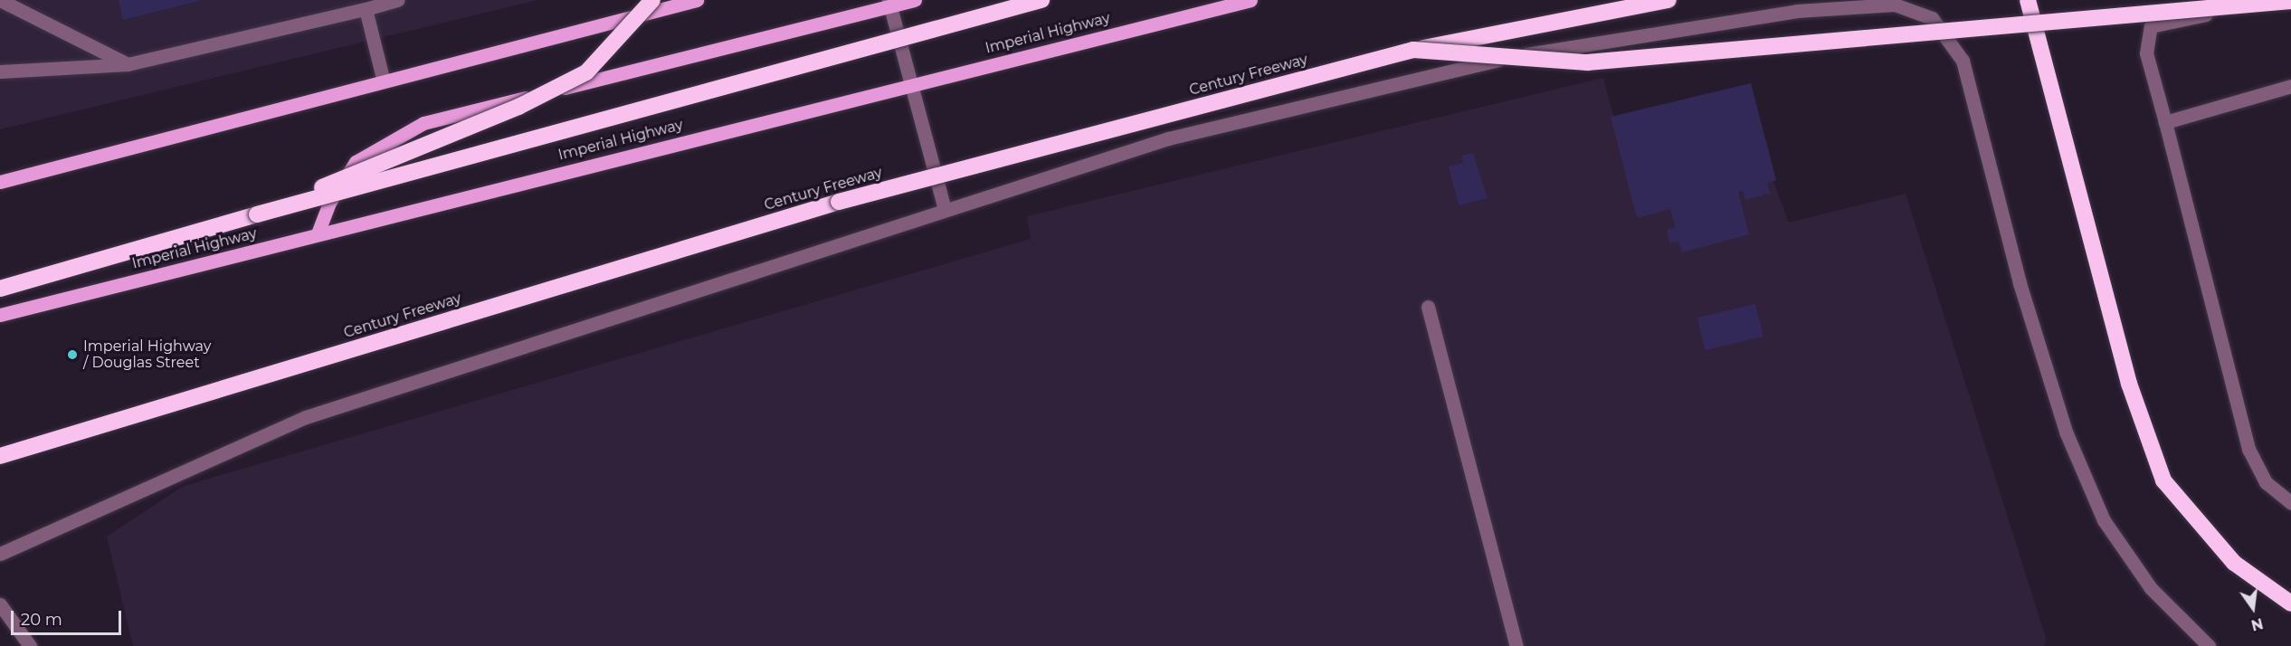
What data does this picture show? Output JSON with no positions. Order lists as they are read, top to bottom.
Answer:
{
  "streets": {
    "highway": ["Century Freeway"],
    "main road": ["Imperial Highway"]
  },
  "places": ["Imperial Highway / Douglas Street"],
  "scale_bar": "20 m",
  "north": "bottom"
}
